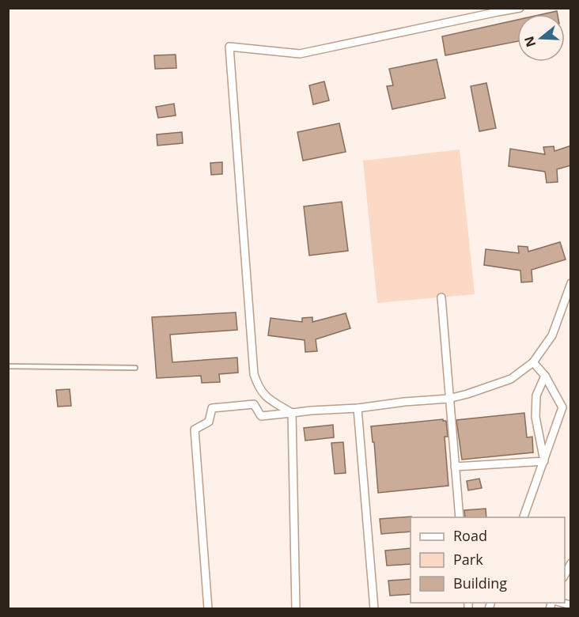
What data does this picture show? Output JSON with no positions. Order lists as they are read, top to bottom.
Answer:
{
  "legend": ["Road", "Park", "Building"],
  "north": "left"
}
